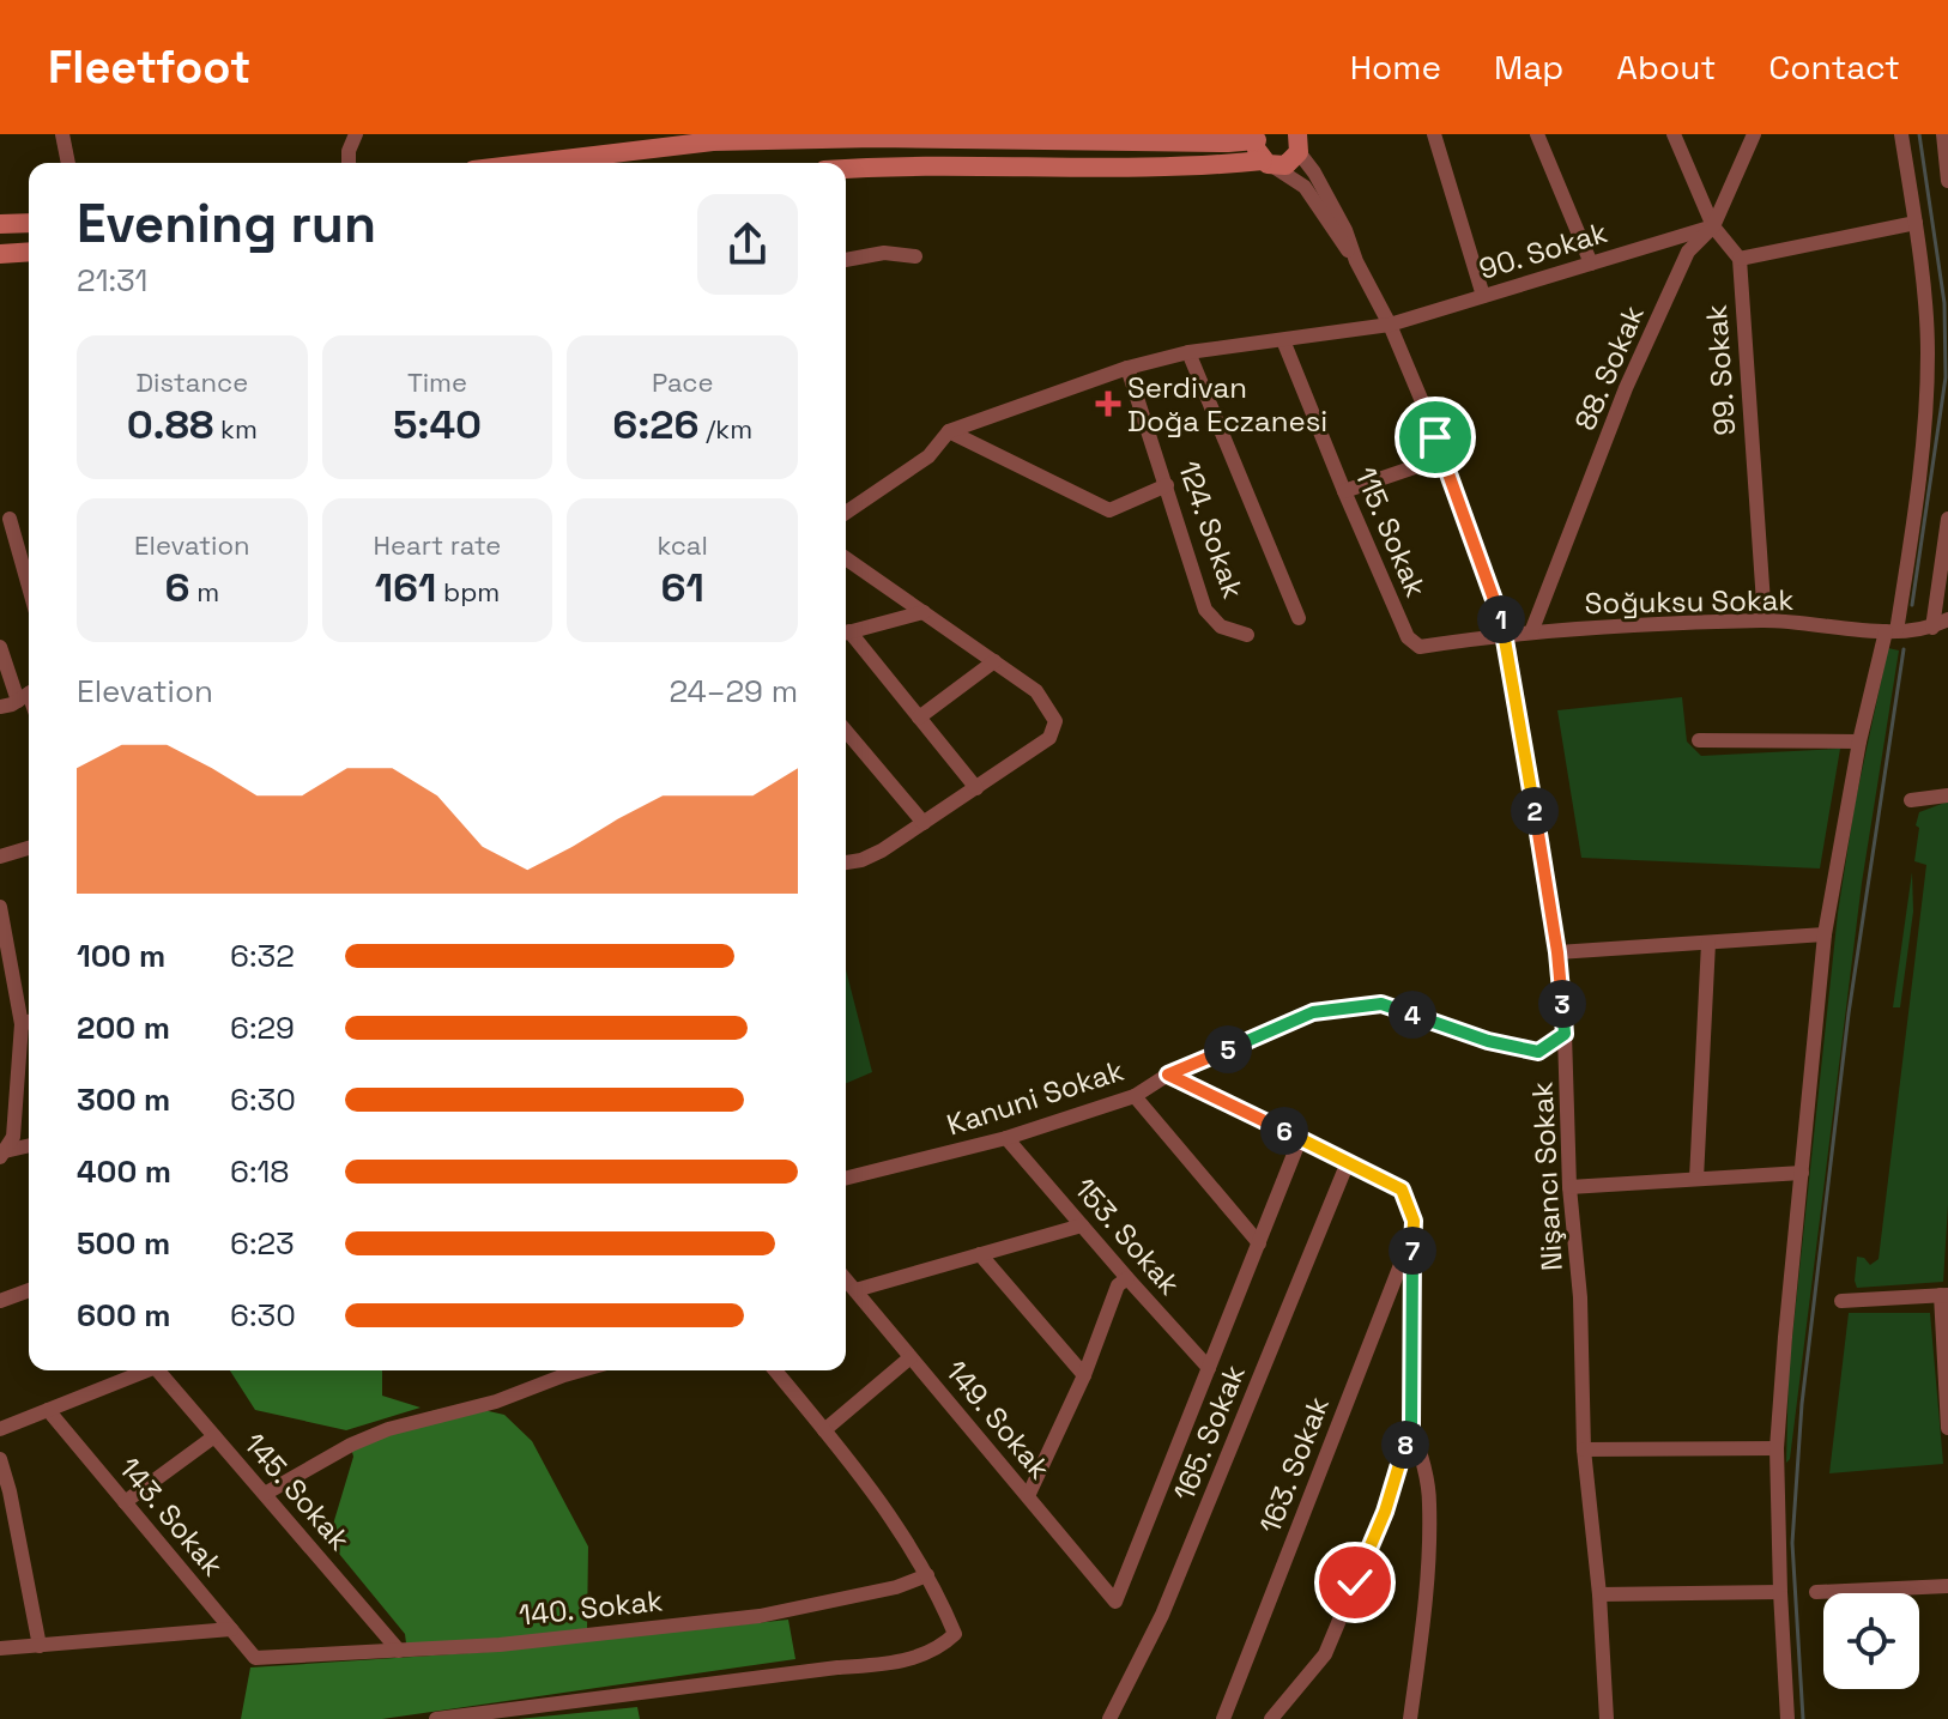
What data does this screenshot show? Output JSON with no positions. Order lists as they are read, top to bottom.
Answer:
{
  "streets": {
    "street": [
      "90. Sokak",
      "88. Sokak",
      "99. Sokak",
      "124. Sokak",
      "115. Sokak",
      "Soğuksu Sokak",
      "Kanuni Sokak",
      "Nişancı Sokak",
      "153. Sokak",
      "149. Sokak",
      "165. Sokak",
      "163. Sokak",
      "145. Sokak",
      "143. Sokak",
      "140. Sokak"
    ]
  },
  "crossings": [
    ["90. Sokak", "88. Sokak"],
    ["90. Sokak", "124. Sokak"],
    ["90. Sokak", "115. Sokak"],
    ["90. Sokak", "Nişancı Sokak"],
    ["88. Sokak", "Soğuksu Sokak"],
    ["99. Sokak", "Soğuksu Sokak"],
    ["115. Sokak", "Soğuksu Sokak"],
    ["Soğuksu Sokak", "Nişancı Sokak"],
    ["Kanuni Sokak", "Nişancı Sokak"],
    ["Kanuni Sokak", "153. Sokak"],
    ["153. Sokak", "149. Sokak"],
    ["145. Sokak", "140. Sokak"],
    ["143. Sokak", "140. Sokak"]
  ],
  "places": {
    "health": ["Serdivan Doğa Eczanesi"]
  },
  "page": {
    "header": "Fleetfoot",
    "nav": [
      "Home",
      "Map",
      "About",
      "Contact"
    ],
    "heading": ["Evening run", "21:31"],
    "stats": [
      ["Distance", "0.88 km"],
      ["Time", "5:40"],
      ["Pace", "6:26 /km"],
      ["Elevation", "6 m"],
      ["Heart rate", "161 bpm"],
      ["kcal", "61"]
    ],
    "pins": [
      "1",
      "2",
      "3",
      "4",
      "5",
      "6",
      "7",
      "8"
    ],
    "chart": ["Elevation", "24–29 m"],
    "list": [
      {
        "name": "100 m",
        "note": "6:32"
      },
      {
        "name": "200 m",
        "note": "6:29"
      },
      {
        "name": "300 m",
        "note": "6:30"
      },
      {
        "name": "400 m",
        "note": "6:18"
      },
      {
        "name": "500 m",
        "note": "6:23"
      },
      {
        "name": "600 m",
        "note": "6:30"
      }
    ]
  }
}
